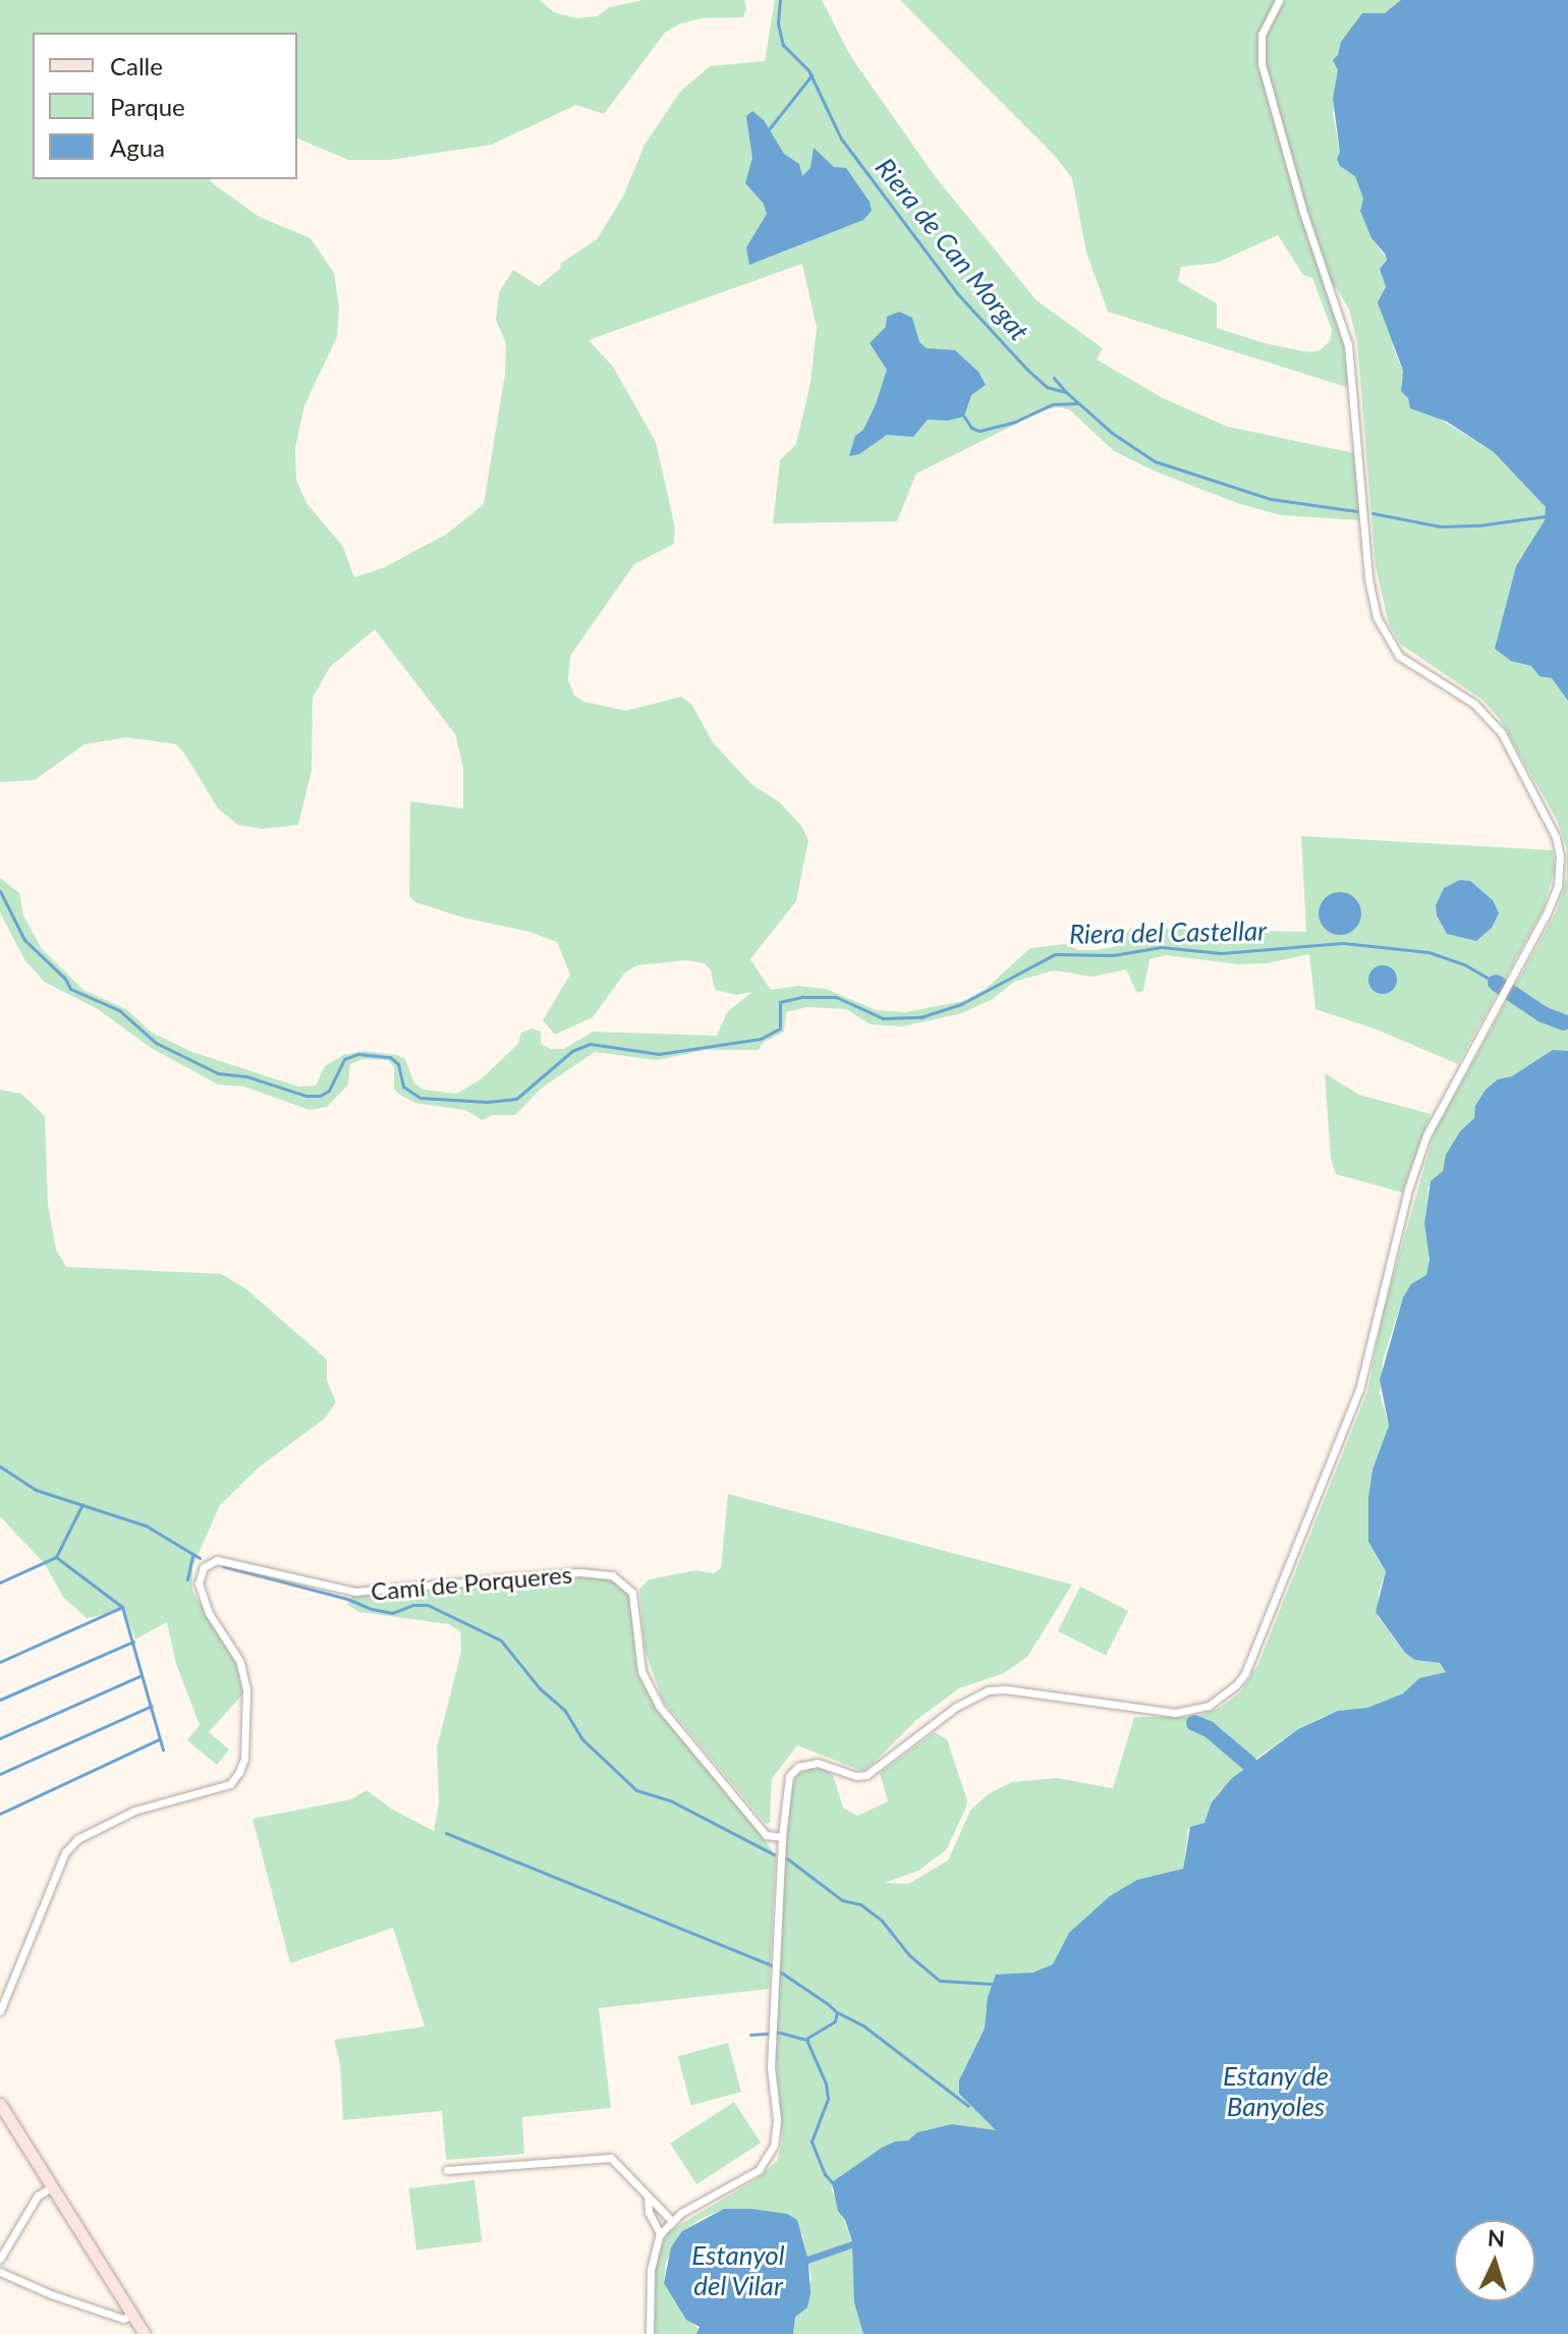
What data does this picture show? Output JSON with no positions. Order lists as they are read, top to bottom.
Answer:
{
  "streets": {
    "street": ["Camí de Porqueres"]
  },
  "water": [
    "Riera de Can Morgat",
    "Riera del Castellar",
    "Estany de Banyoles",
    "Estanyol del Vilar"
  ],
  "legend": ["Calle", "Parque", "Agua"],
  "north": "top"
}
